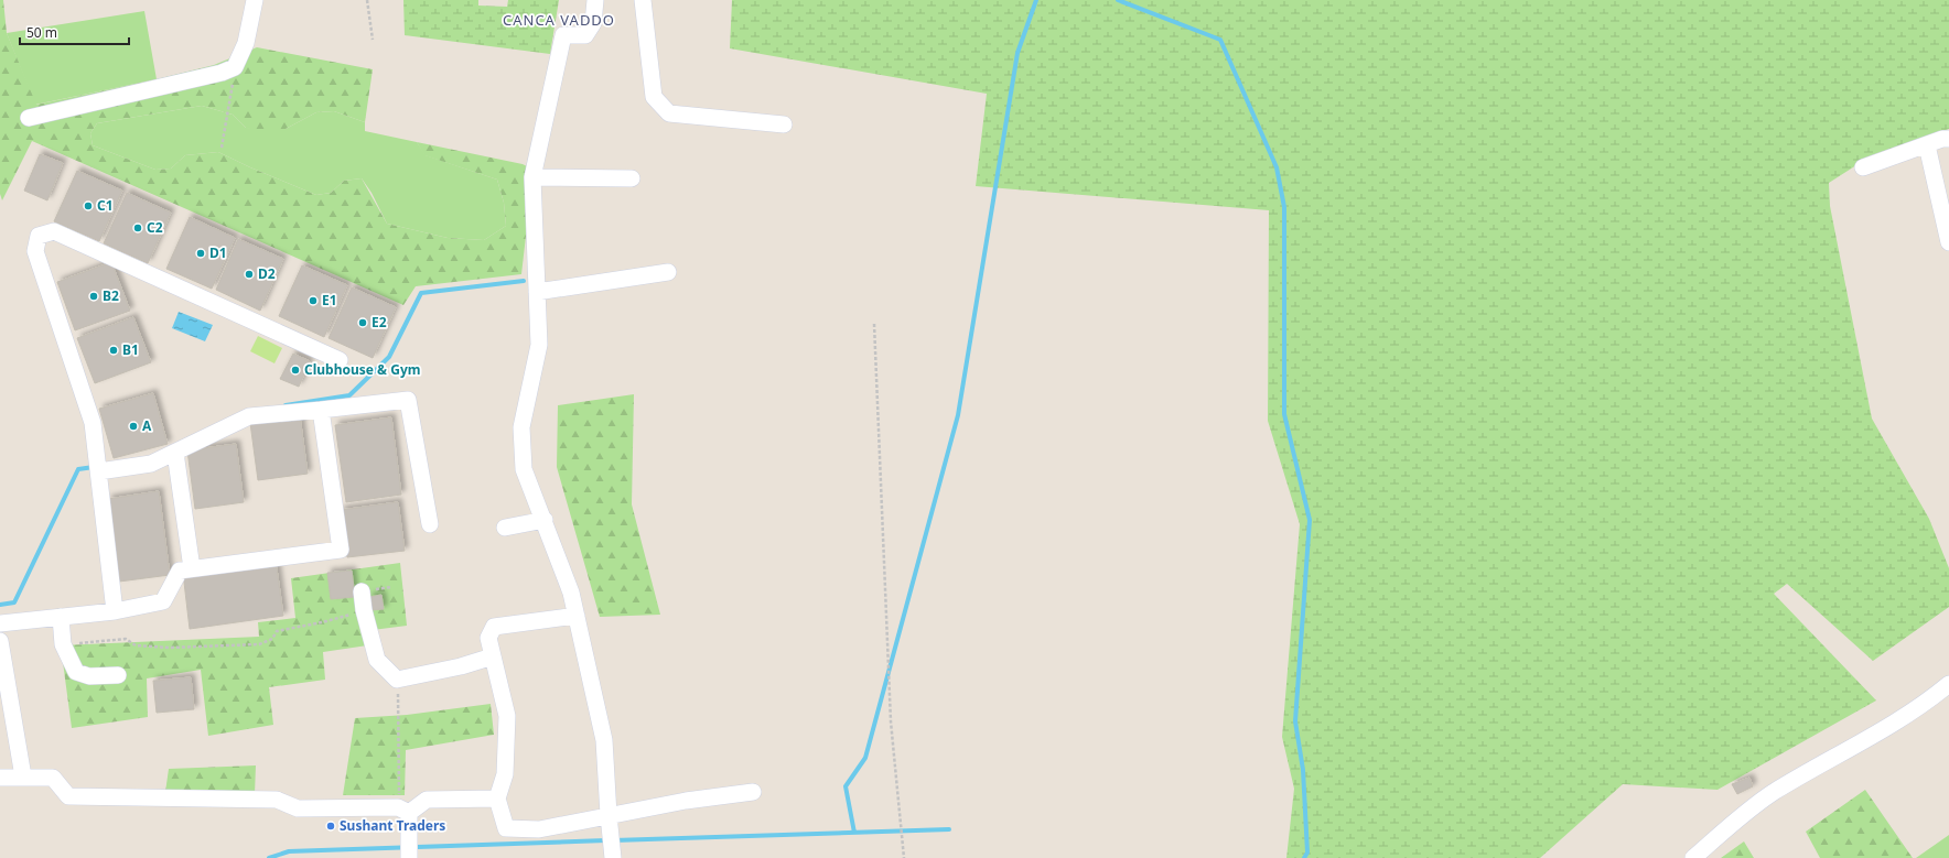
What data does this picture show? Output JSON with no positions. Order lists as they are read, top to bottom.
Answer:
{
  "districts": ["CANCA VADDO"],
  "places": [
    "C1",
    "C2",
    "D1",
    "D2",
    "B2",
    "E1",
    "E2",
    "B1",
    "Clubhouse & Gym",
    "A",
    "Sushant Traders"
  ],
  "scale_bar": "50 m"
}
